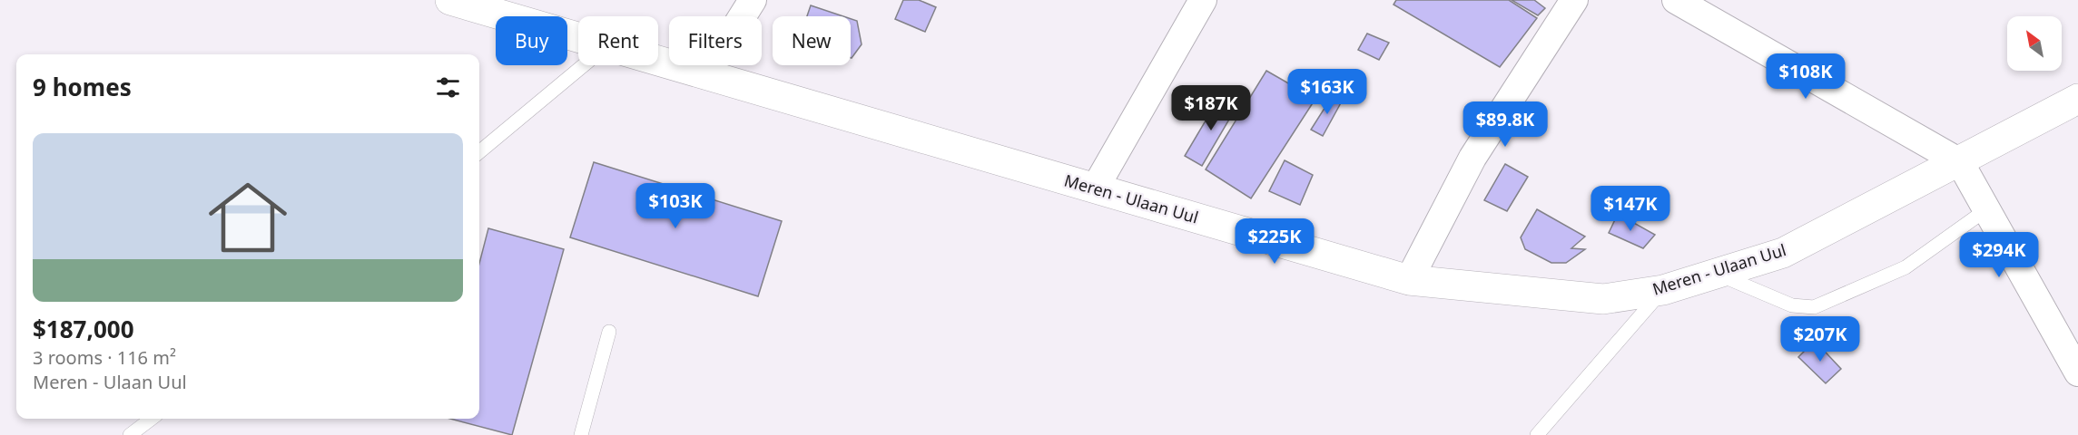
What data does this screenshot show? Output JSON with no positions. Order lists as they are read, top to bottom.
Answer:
{
  "streets": {
    "street": ["Meren - Ulaan Uul"]
  },
  "north": "top left",
  "page": {
    "chip": [
      "Buy",
      "Rent",
      "Filters",
      "New"
    ],
    "price": [
      "$108K",
      "$163K",
      "$187K",
      "$89.8K",
      "$103K",
      "$147K",
      "$225K",
      "$294K",
      "$207K"
    ],
    "heading": "9 homes",
    "list": [
      {
        "name": "$187,000",
        "note": "3 rooms · 116 m² · Meren - Ulaan Uul"
      }
    ]
  }
}
